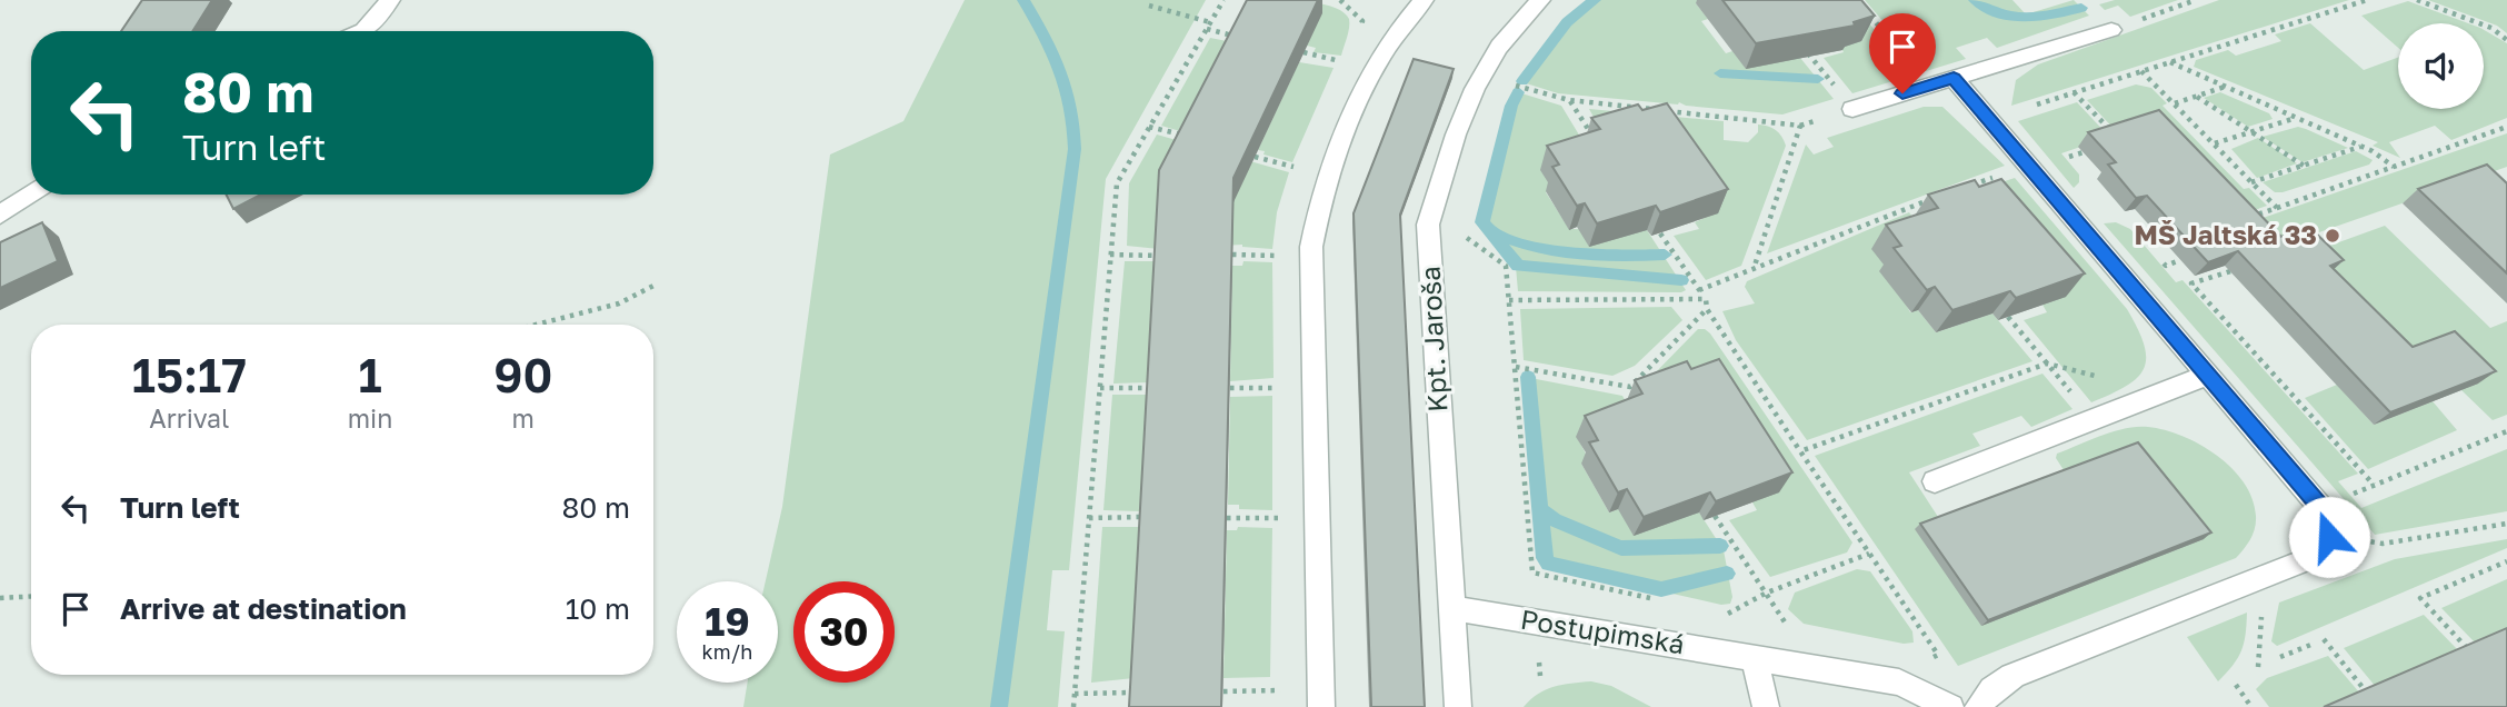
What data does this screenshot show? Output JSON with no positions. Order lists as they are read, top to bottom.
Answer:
{
  "streets": {
    "street": ["Kpt. Jaroša", "Postupimská"]
  },
  "crossings": [
    ["Kpt. Jaroša", "Postupimská"]
  ],
  "places": ["MŠ Jaltská 33"],
  "page": {
    "turn": ["80 m", "Turn left"],
    "eta": [
      "15:17",
      "Arrival",
      "1",
      "min",
      "90",
      "m"
    ],
    "list": [
      {
        "name": "Turn left",
        "value": "80 m"
      },
      {
        "name": "Arrive at destination",
        "value": "10 m"
      }
    ],
    "speed": "19 km/h",
    "limit": "30"
  }
}
